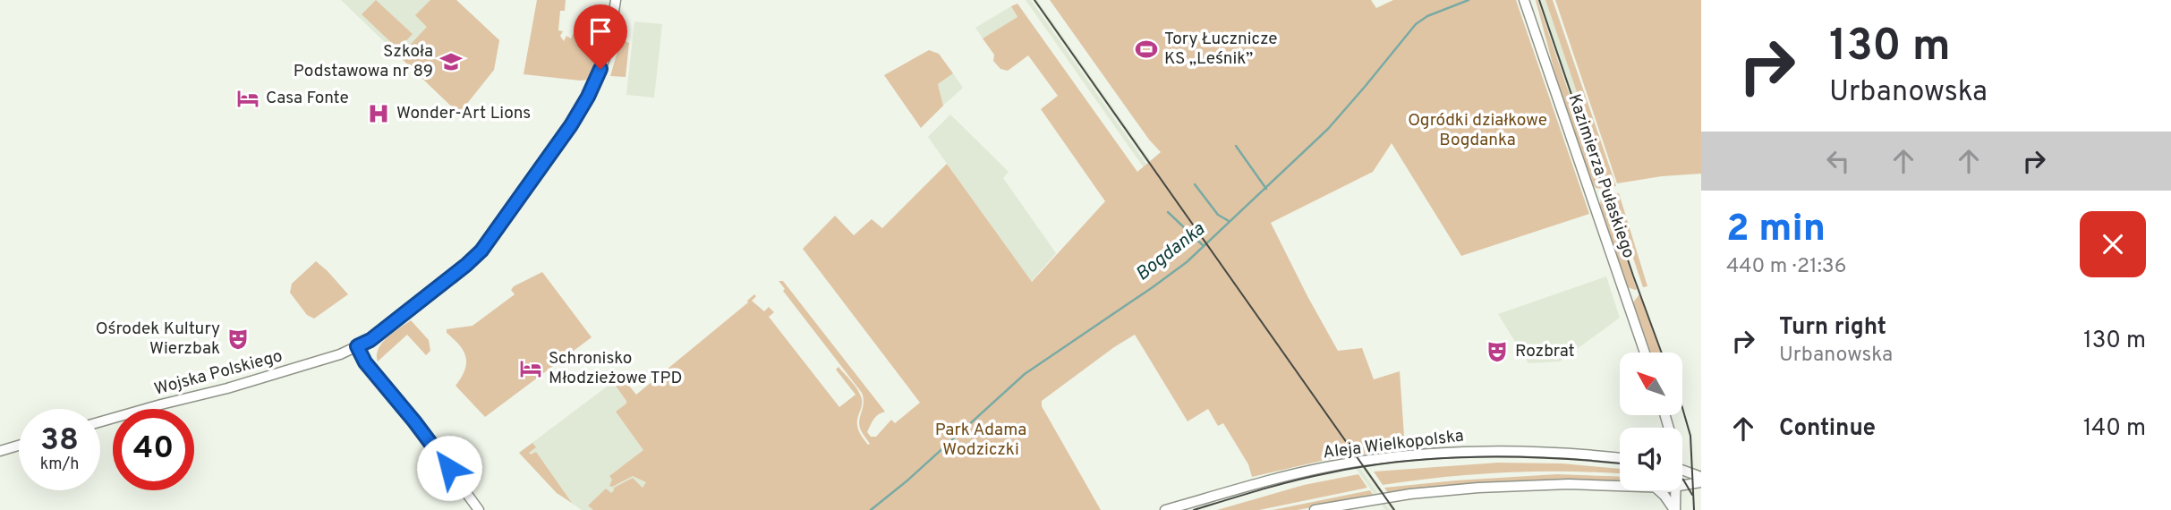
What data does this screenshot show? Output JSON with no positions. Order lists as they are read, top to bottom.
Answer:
{
  "streets": {
    "street": ["Kazimierza Pułaskiego", "Wojska Polskiego", "Aleja Wielkopolska"]
  },
  "water": ["Bogdanka"],
  "parks": ["Ogródki działkowe Bogdanka", "Park Adama Wodziczki"],
  "places": {
    "sports": ["Tory Łucznicze KS „Leśnik”"],
    "school or university": ["Szkoła Podstawowa nr 89"],
    "hotel": ["Casa Fonte", "Schronisko Młodzieżowe TPD"],
    "hospital": ["Wonder-Art Lions"],
    "theatre": ["Ośrodek Kultury Wierzbak", "Rozbrat"]
  },
  "north": "top left",
  "page": {
    "turn": ["130 m", "Urbanowska"],
    "heading": ["2 min", "440 m · 21:36"],
    "list": [
      {
        "name": "Turn right",
        "note": "Urbanowska",
        "value": "130 m"
      },
      {
        "name": "Continue",
        "value": "140 m"
      }
    ],
    "speed": "38 km/h",
    "limit": "40"
  }
}
